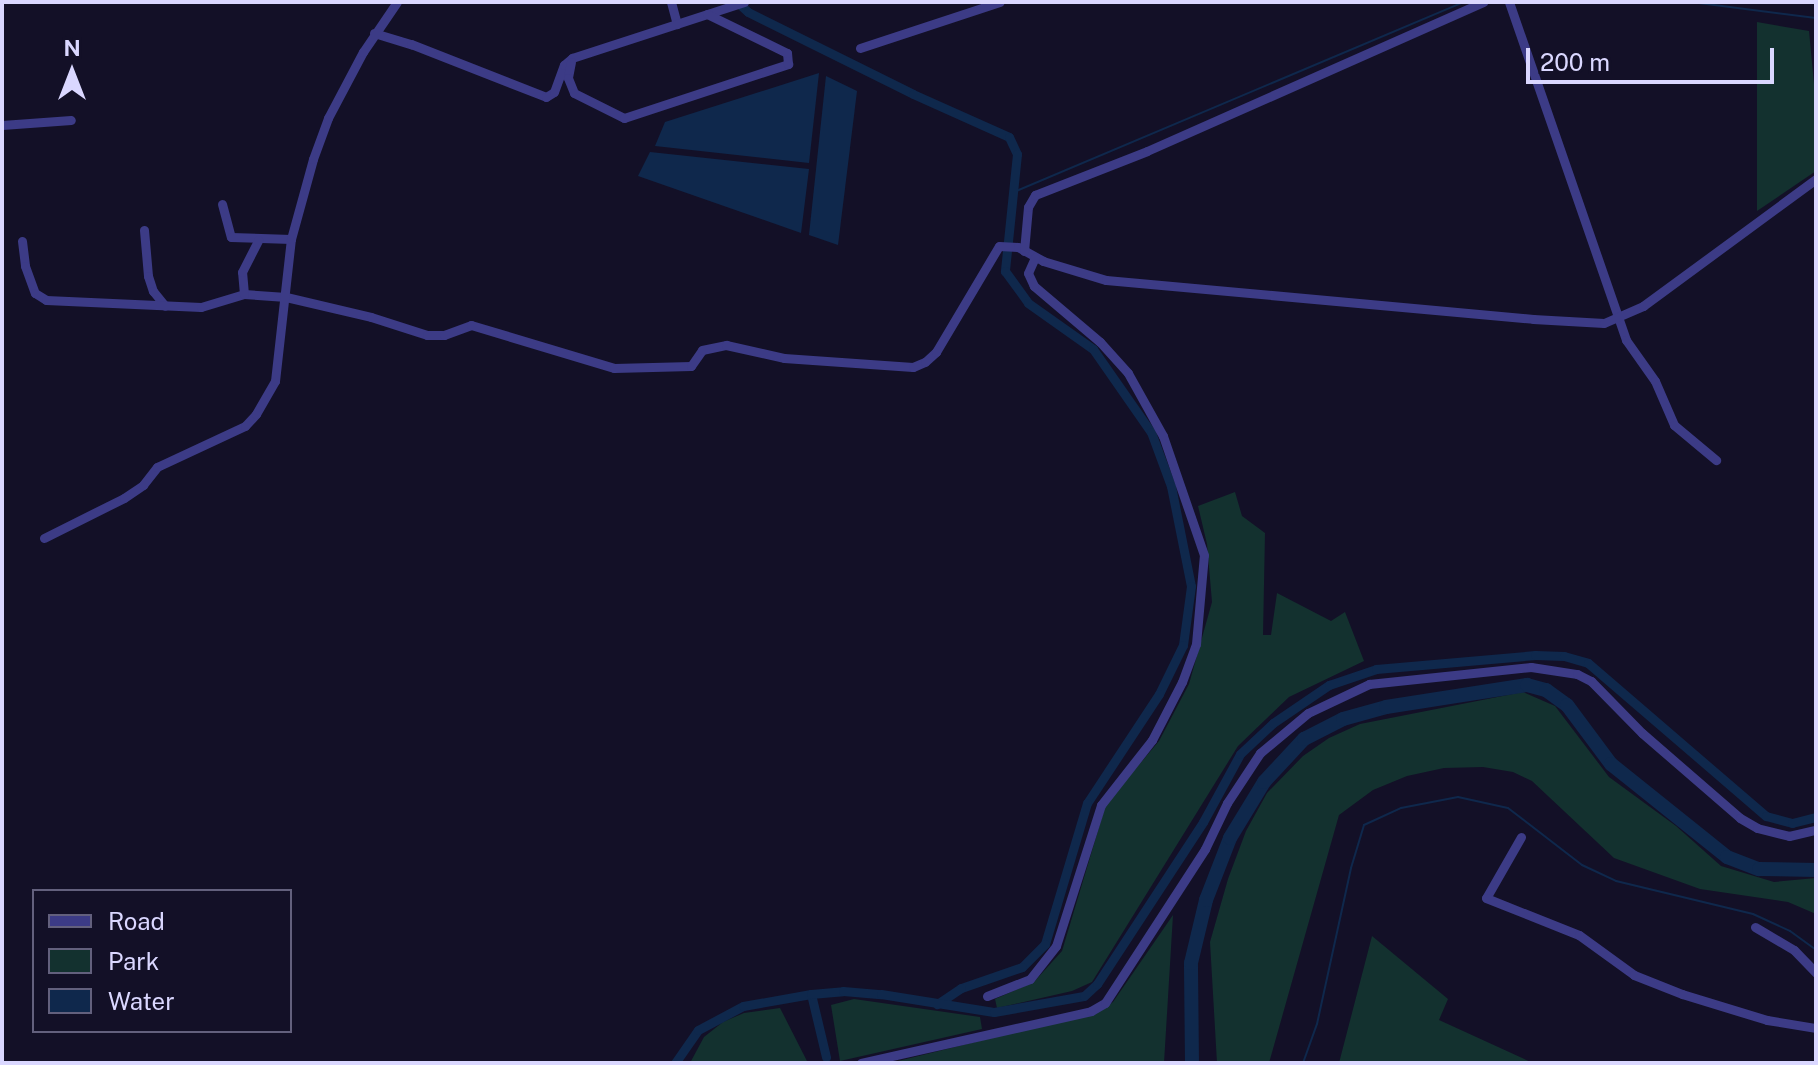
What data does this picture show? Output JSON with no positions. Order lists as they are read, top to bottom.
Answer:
{
  "legend": ["Road", "Park", "Water"],
  "scale_bar": "200 m",
  "north": "top"
}
